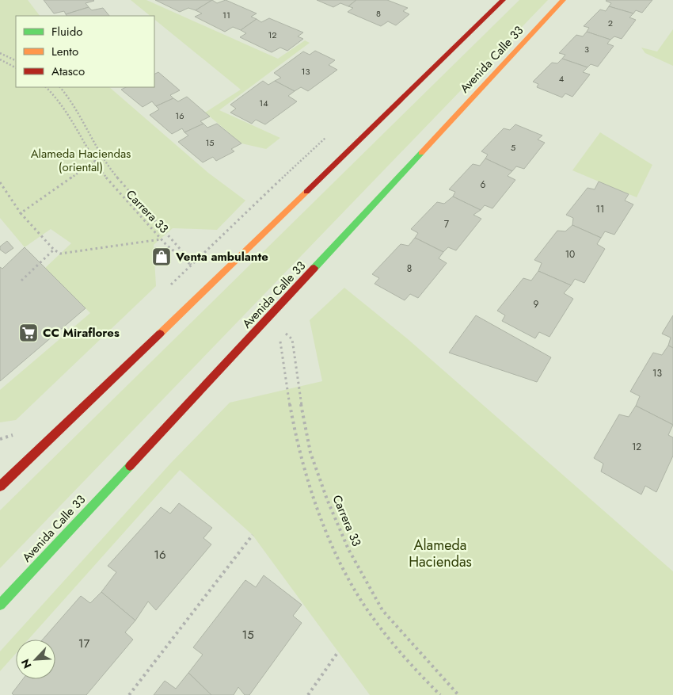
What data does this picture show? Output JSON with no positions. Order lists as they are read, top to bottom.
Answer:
{
  "streets": {
    "main road": ["Avenida Calle 33"],
    "path": ["Carrera 33"]
  },
  "parks": ["Alameda Haciendas (oriental)", "Alameda Haciendas"],
  "places": {
    "shop": ["Venta ambulante"],
    "supermarket": ["CC Miraflores"]
  },
  "house_numbers": [
    "8",
    "11",
    "2",
    "12",
    "3",
    "13",
    "4",
    "14",
    "16",
    "15",
    "5",
    "6",
    "11",
    "7",
    "10",
    "8",
    "9",
    "13",
    "12",
    "16",
    "15",
    "17"
  ],
  "legend": ["Fluido", "Lento", "Atasco"],
  "north": "bottom left"
}
